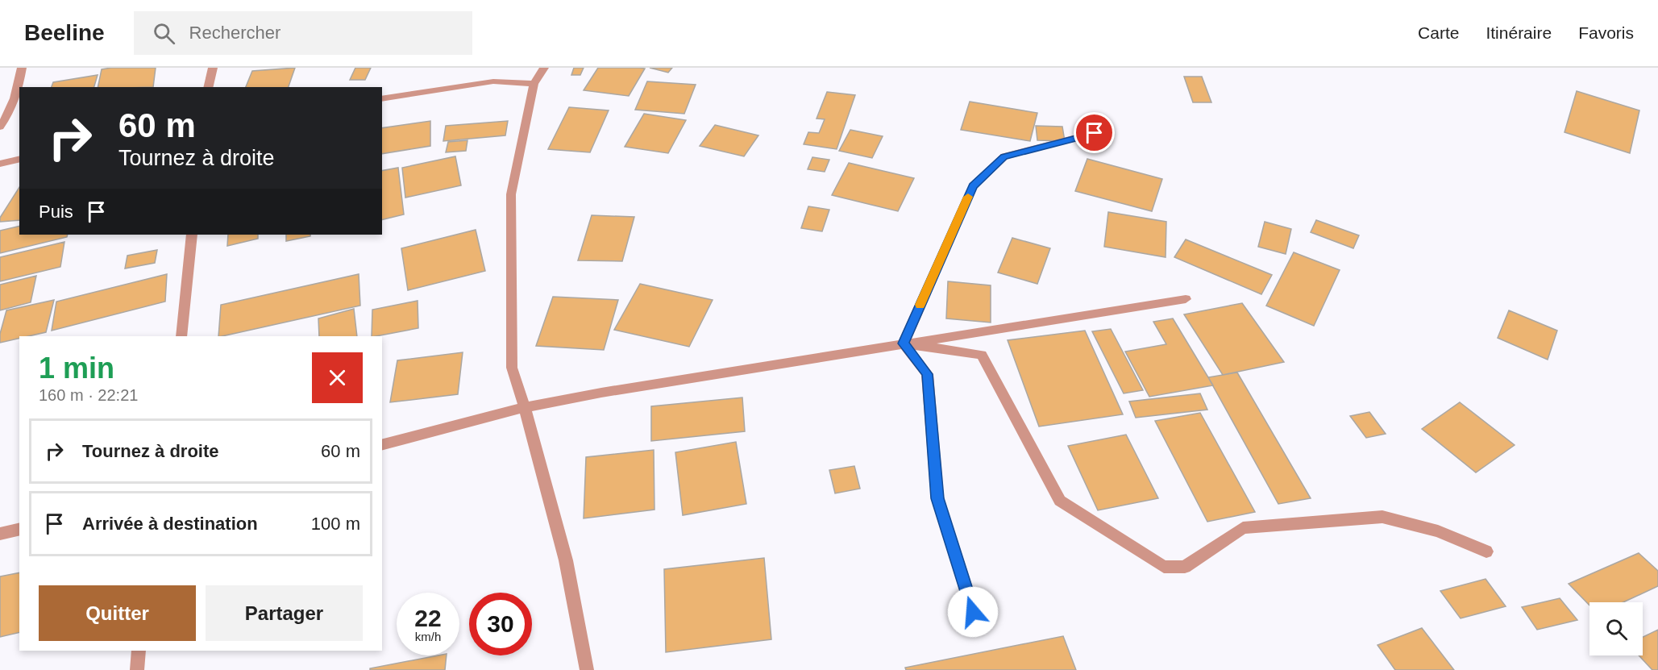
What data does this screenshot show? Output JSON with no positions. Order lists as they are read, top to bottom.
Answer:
{
  "page": {
    "header": "Beeline",
    "search": "Rechercher",
    "nav": ["Carte", "Itinéraire", "Favoris"],
    "turn": ["60 m", "Tournez à droite"],
    "then": "Puis",
    "heading": ["1 min", "160 m · 22:21"],
    "list": [
      {
        "name": "Tournez à droite",
        "value": "60 m"
      },
      {
        "name": "Arrivée à destination",
        "value": "100 m"
      }
    ],
    "buttons": ["Quitter", "Partager"],
    "speed": "22 km/h",
    "limit": "30"
  }
}
